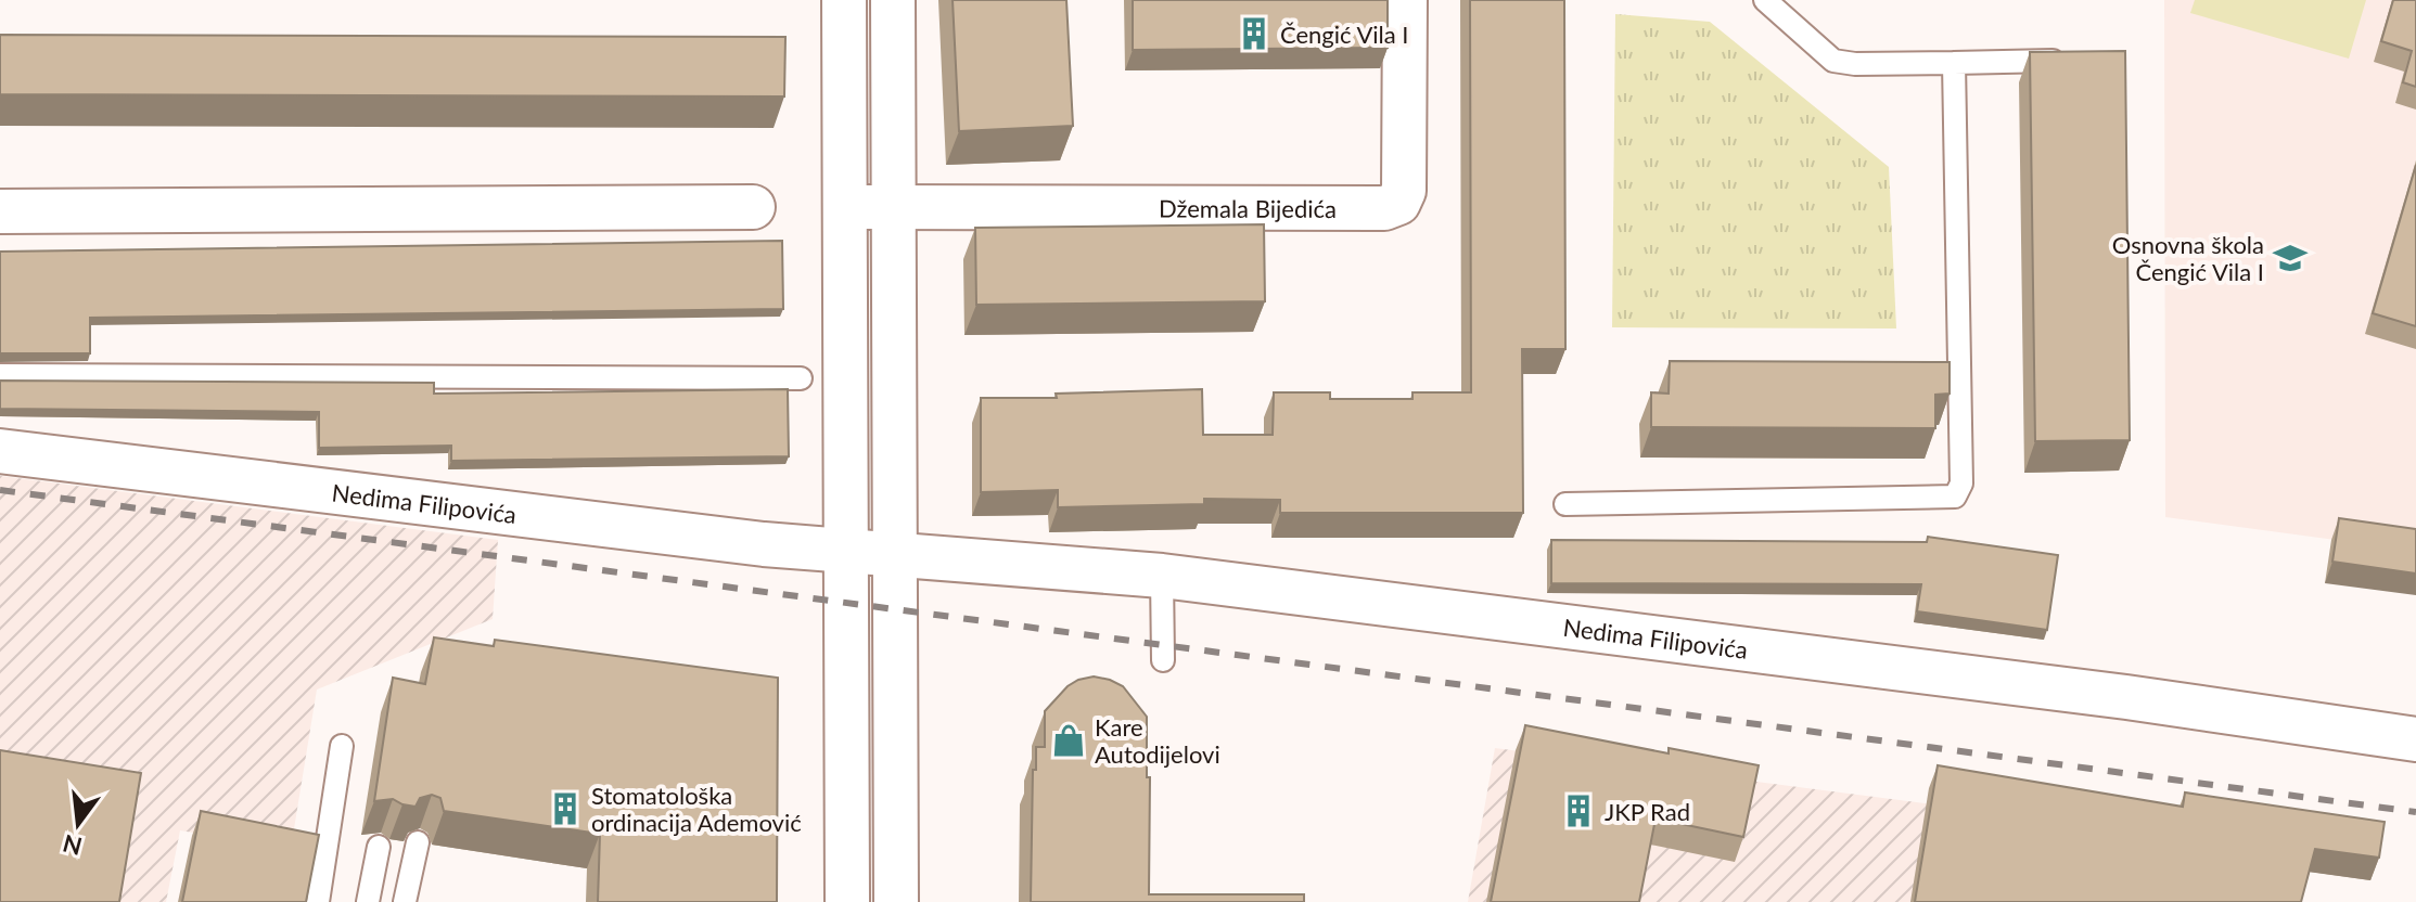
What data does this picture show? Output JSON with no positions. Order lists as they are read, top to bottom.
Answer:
{
  "streets": {
    "street": ["Džemala Bijedića", "Nedima Filipovića"]
  },
  "places": {
    "building": ["Čengić Vila I", "Stomatološka ordinacija Ademović", "JKP Rad"],
    "school or university": ["Osnovna škola Čengić Vila I"],
    "shop": ["Kare Autodijelovi"]
  },
  "north": "bottom"
}
